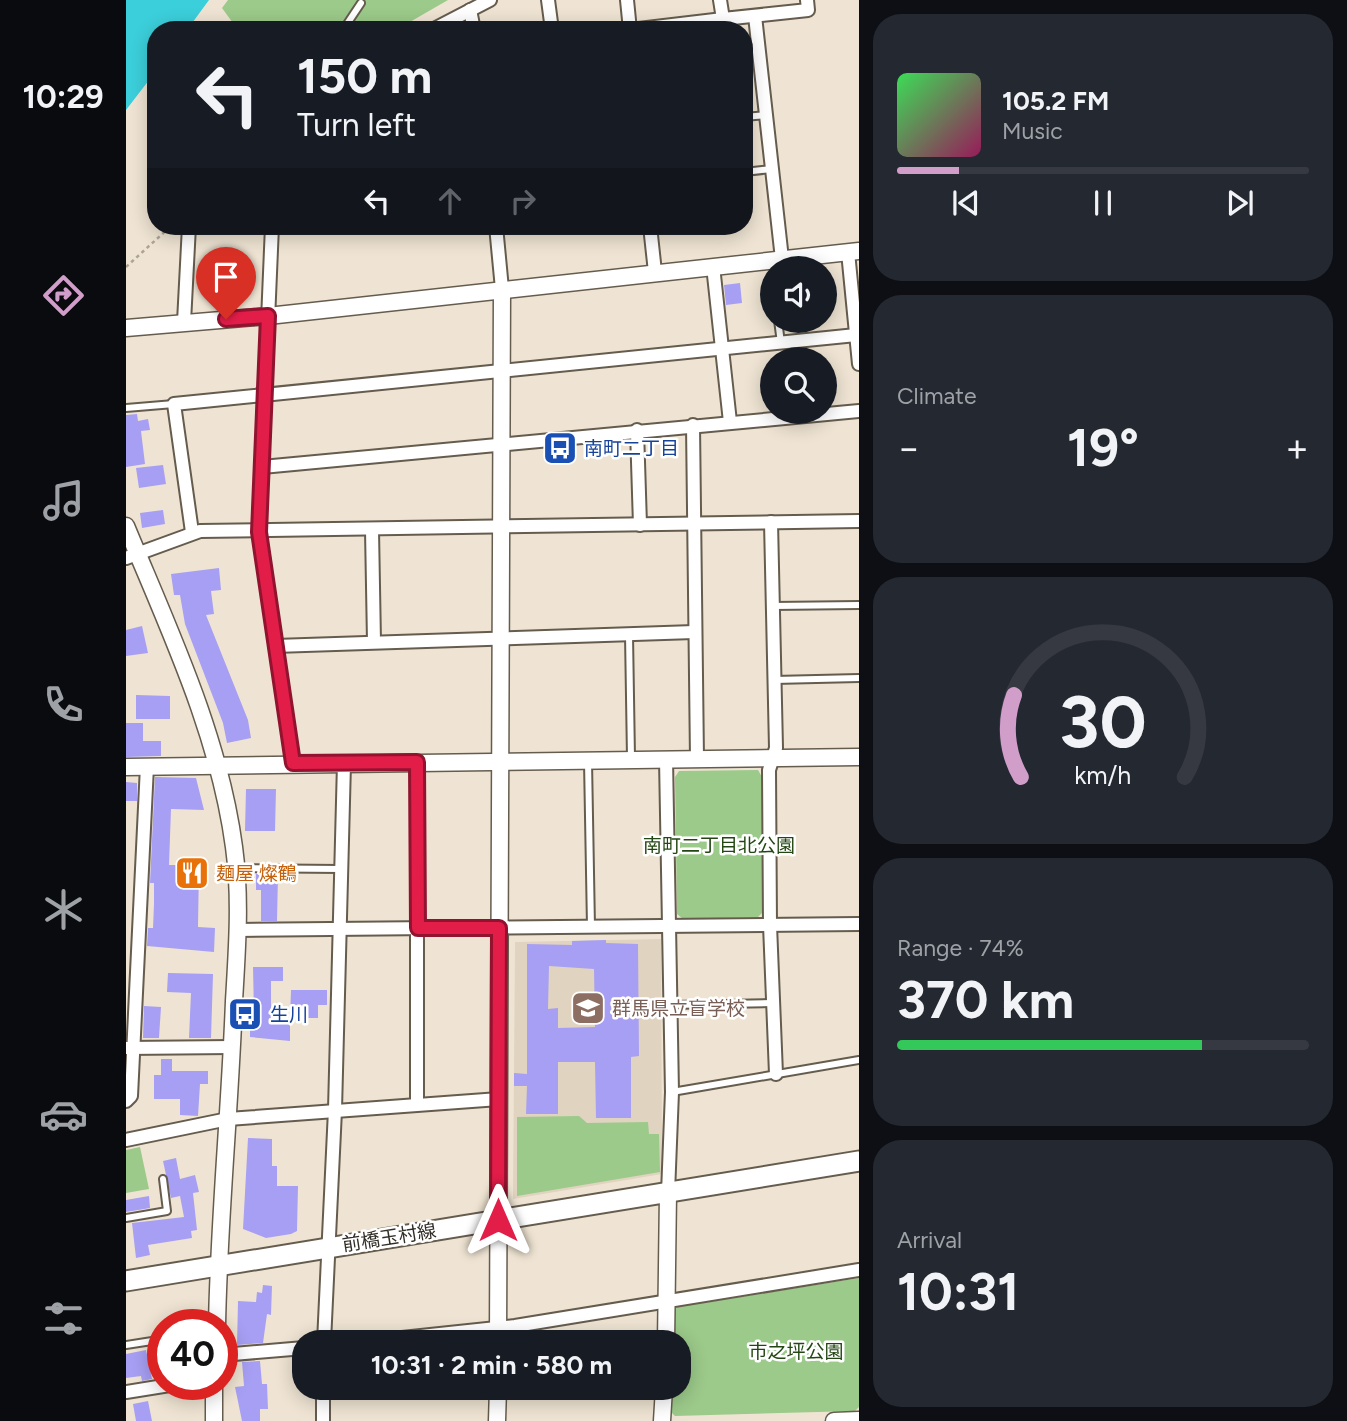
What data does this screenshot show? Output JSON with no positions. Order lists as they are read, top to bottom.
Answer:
{
  "streets": {
    "main road": ["前橋玉村線"]
  },
  "parks": ["南町二丁目北公園", "市之坪公園"],
  "places": {
    "bus stop": ["南町二丁目", "生川"],
    "restaurant": ["麺屋 燦鶴"],
    "school or university": ["群馬県立盲学校"]
  },
  "page": {
    "tabs": "10:29",
    "turn": ["150 m", "Turn left"],
    "song": ["105.2 FM", "Music"],
    "tile": [
      "Climate",
      ["Range · 74%", "370 km"],
      ["Arrival", "10:31"]
    ],
    "heat": ["−", "19°", "+"],
    "limit": "40",
    "trip": "10:31 · 2 min · 580 m",
    "gauge": ["30", "km/h"]
  }
}
